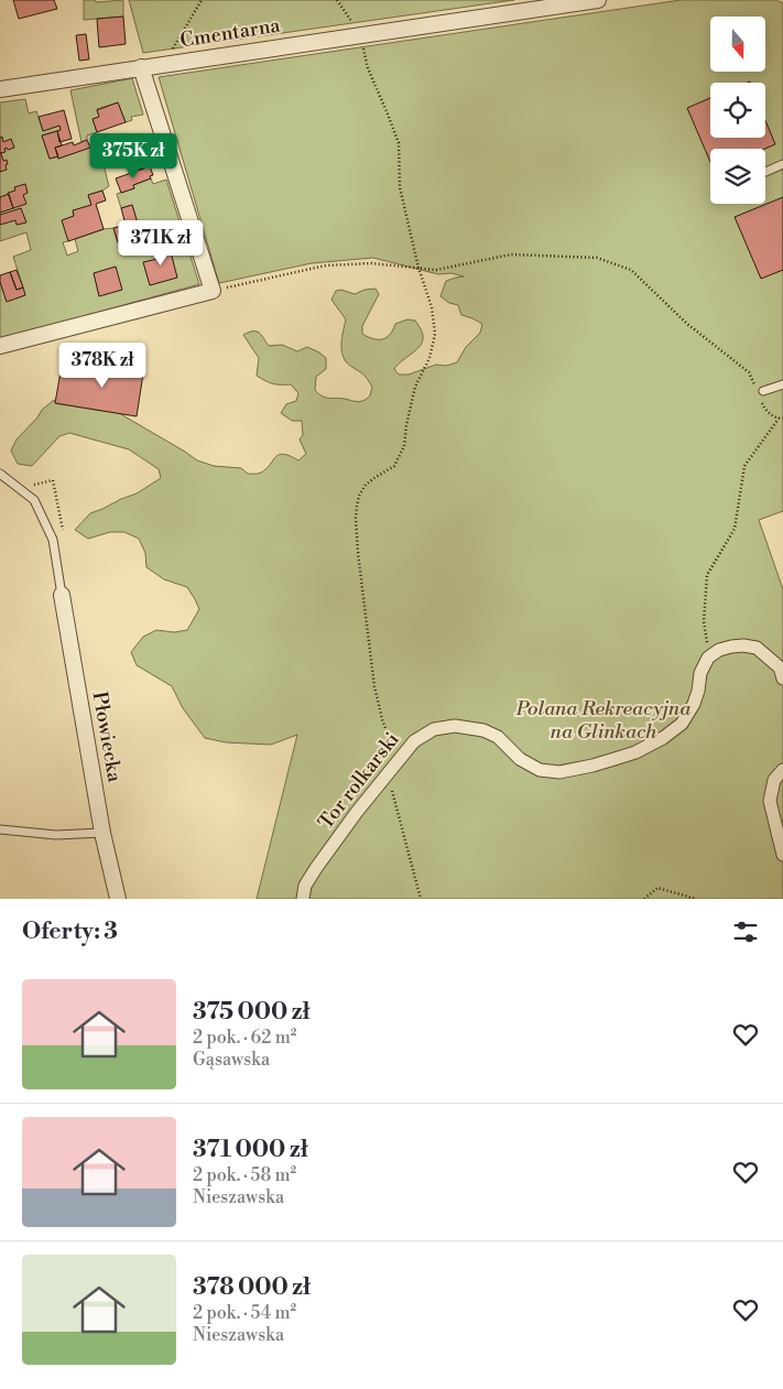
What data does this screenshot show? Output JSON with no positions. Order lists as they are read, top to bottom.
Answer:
{
  "streets": {
    "street": ["Cmentarna", "Płowiecka", "Tor rolkarski"]
  },
  "parks": ["Polana Rekreacyjna na Glinkach"],
  "north": "bottom",
  "page": {
    "price": ["375K zł", "371K zł", "378K zł"],
    "heading": "Oferty: 3",
    "list": [
      {
        "name": "375 000 zł",
        "note": "2 pok. · 62 m² · Gąsawska"
      },
      {
        "name": "371 000 zł",
        "note": "2 pok. · 58 m² · Nieszawska"
      },
      {
        "name": "378 000 zł",
        "note": "2 pok. · 54 m² · Nieszawska"
      }
    ]
  }
}
